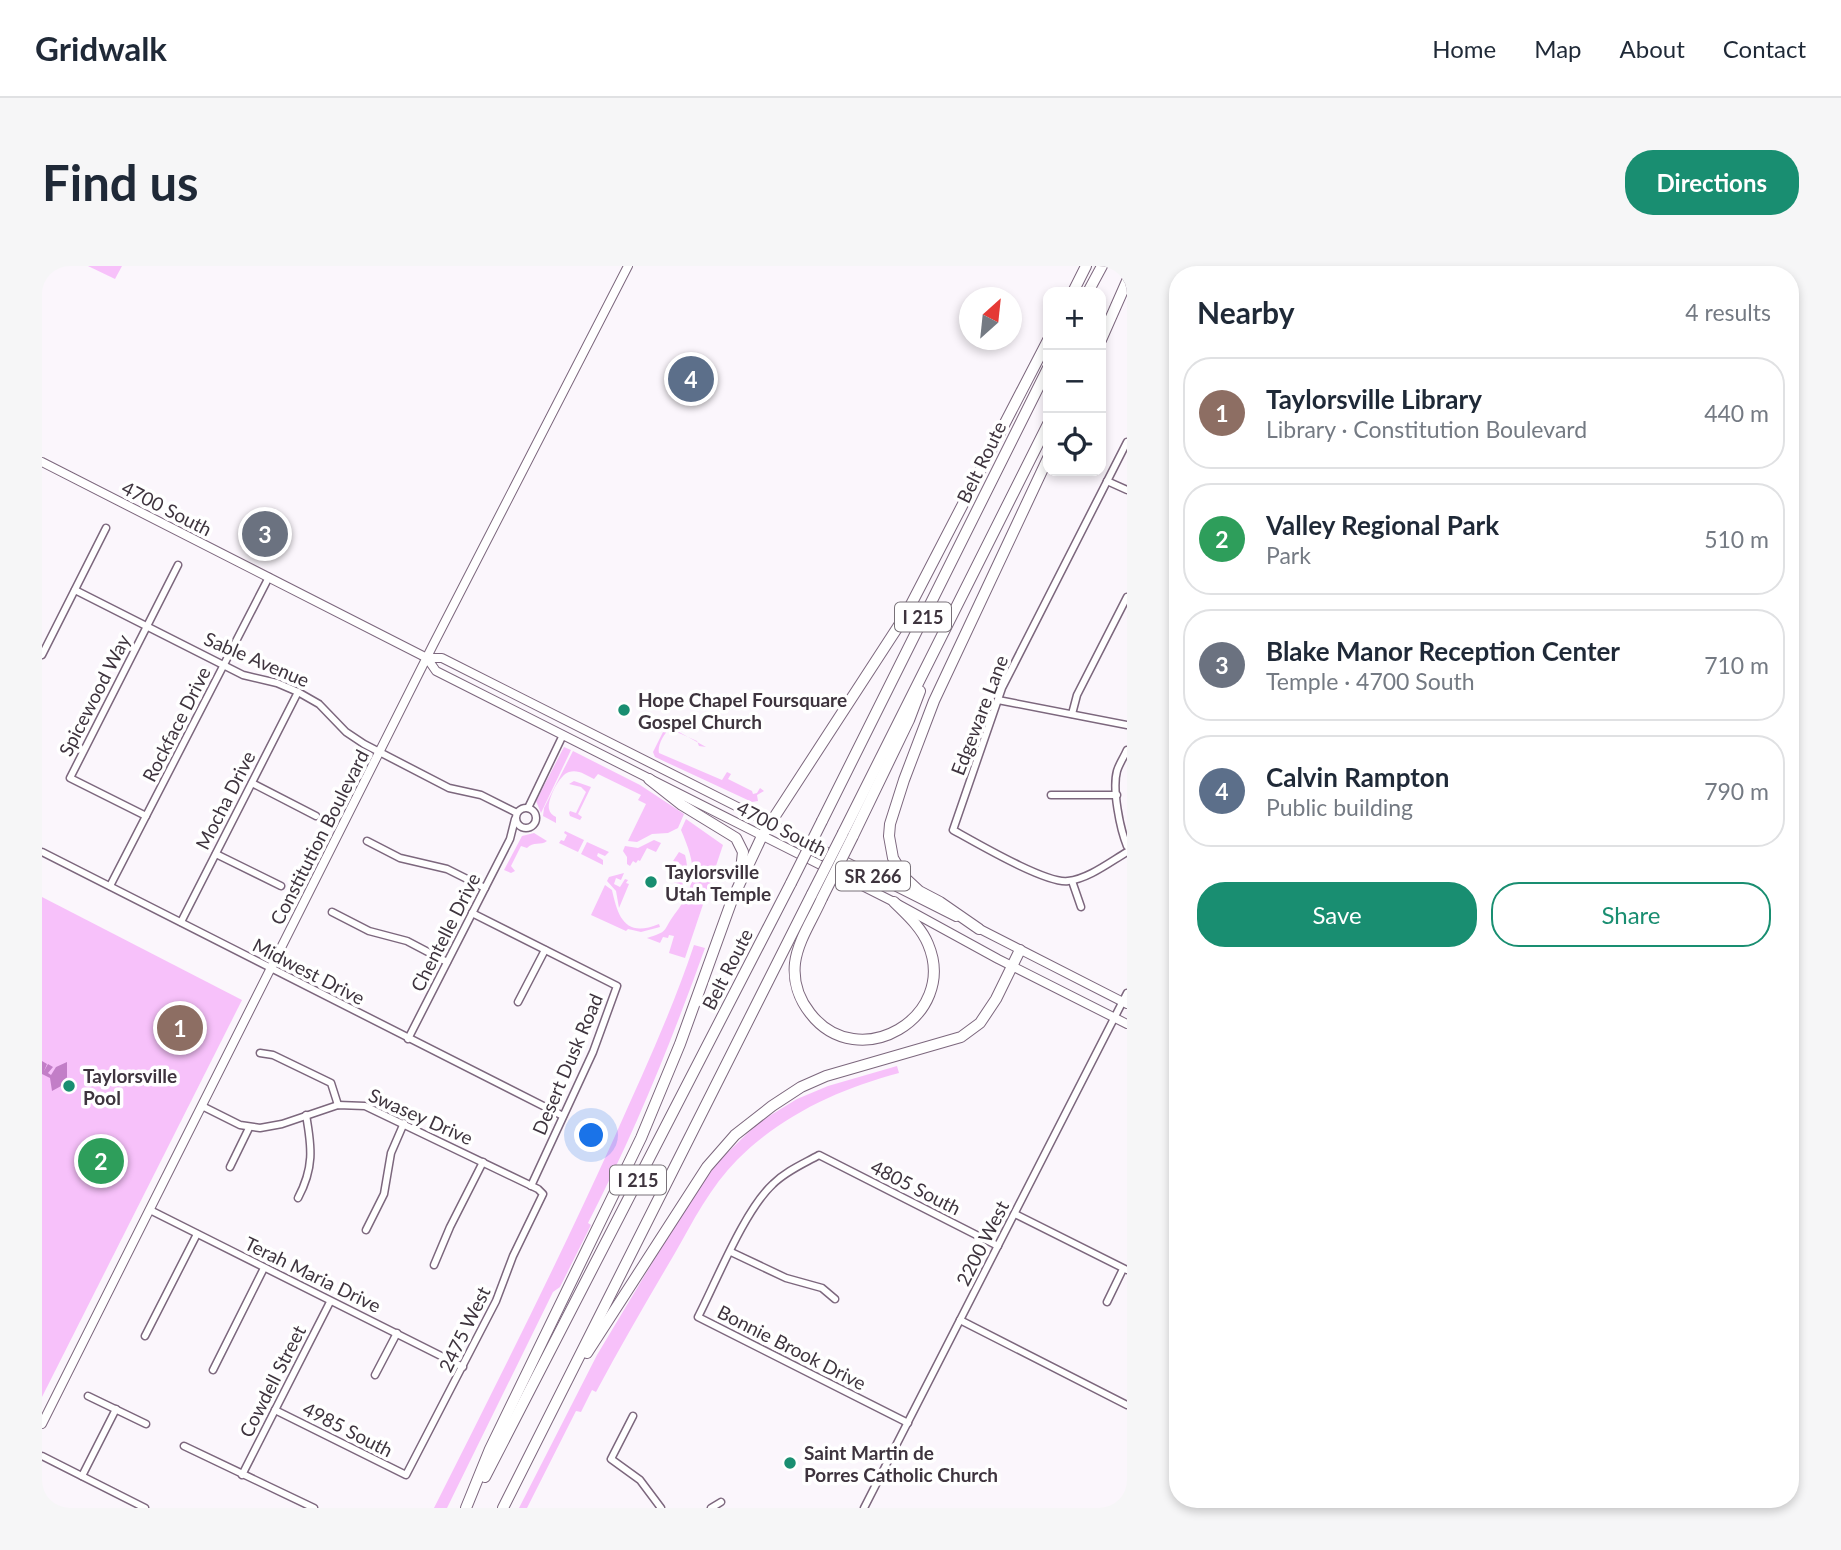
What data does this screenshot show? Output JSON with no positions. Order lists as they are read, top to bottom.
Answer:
{
  "streets": {
    "highway": ["Belt Route", "I 215"],
    "main road": ["4700 South", "Constitution Boulevard", "SR 266"],
    "street": [
      "Sable Avenue",
      "Spicewood Way",
      "Edgeware Lane",
      "Rockface Drive",
      "Mocha Drive",
      "Chentelle Drive",
      "Midwest Drive",
      "Desert Dusk Road",
      "Swasey Drive",
      "4805 South",
      "2200 West",
      "Terah Maria Drive",
      "2475 West",
      "Bonnie Brook Drive",
      "Cowdell Street",
      "4985 South"
    ]
  },
  "crossings": [
    ["4700 South", "Rockface Drive"],
    ["4700 South", "Constitution Boulevard"],
    ["4700 South", "2200 West"],
    ["Sable Avenue", "Spicewood Way"],
    ["Sable Avenue", "Rockface Drive"],
    ["Sable Avenue", "Mocha Drive"],
    ["Sable Avenue", "Constitution Boulevard"],
    ["Sable Avenue", "Chentelle Drive"],
    ["Spicewood Way", "Rockface Drive"],
    ["Rockface Drive", "Midwest Drive"],
    ["Mocha Drive", "Midwest Drive"],
    ["Constitution Boulevard", "Midwest Drive"],
    ["Constitution Boulevard", "Terah Maria Drive"],
    ["Chentelle Drive", "Midwest Drive"],
    ["Chentelle Drive", "Desert Dusk Road"],
    ["Midwest Drive", "Desert Dusk Road"],
    ["Desert Dusk Road", "Swasey Drive"],
    ["Swasey Drive", "2475 West"],
    ["4805 South", "2200 West"],
    ["4805 South", "Bonnie Brook Drive"],
    ["2200 West", "Bonnie Brook Drive"],
    ["Terah Maria Drive", "2475 West"],
    ["Terah Maria Drive", "Cowdell Street"],
    ["2475 West", "4985 South"],
    ["Cowdell Street", "4985 South"]
  ],
  "places": [
    "Hope Chapel Foursquare Gospel Church",
    "Taylorsville Utah Temple",
    "Taylorsville Pool",
    "Saint Martin de Porres Catholic Church"
  ],
  "north": "top right",
  "page": {
    "header": "Gridwalk",
    "nav": [
      "Home",
      "Map",
      "About",
      "Contact"
    ],
    "buttons": [
      "Directions",
      ["Save", "Share"]
    ],
    "title": "Find us",
    "heading": ["Nearby", "4 results"],
    "map_buttons": ["+", "−"],
    "pins": [
      "4",
      "3",
      "1",
      "2"
    ],
    "list": [
      {
        "mark": "1",
        "name": "Taylorsville Library",
        "note": "Library · Constitution Boulevard",
        "value": "440 m"
      },
      {
        "mark": "2",
        "name": "Valley Regional Park",
        "note": "Park",
        "value": "510 m"
      },
      {
        "mark": "3",
        "name": "Blake Manor Reception Center",
        "note": "Temple · 4700 South",
        "value": "710 m"
      },
      {
        "mark": "4",
        "name": "Calvin Rampton",
        "note": "Public building",
        "value": "790 m"
      }
    ]
  }
}
